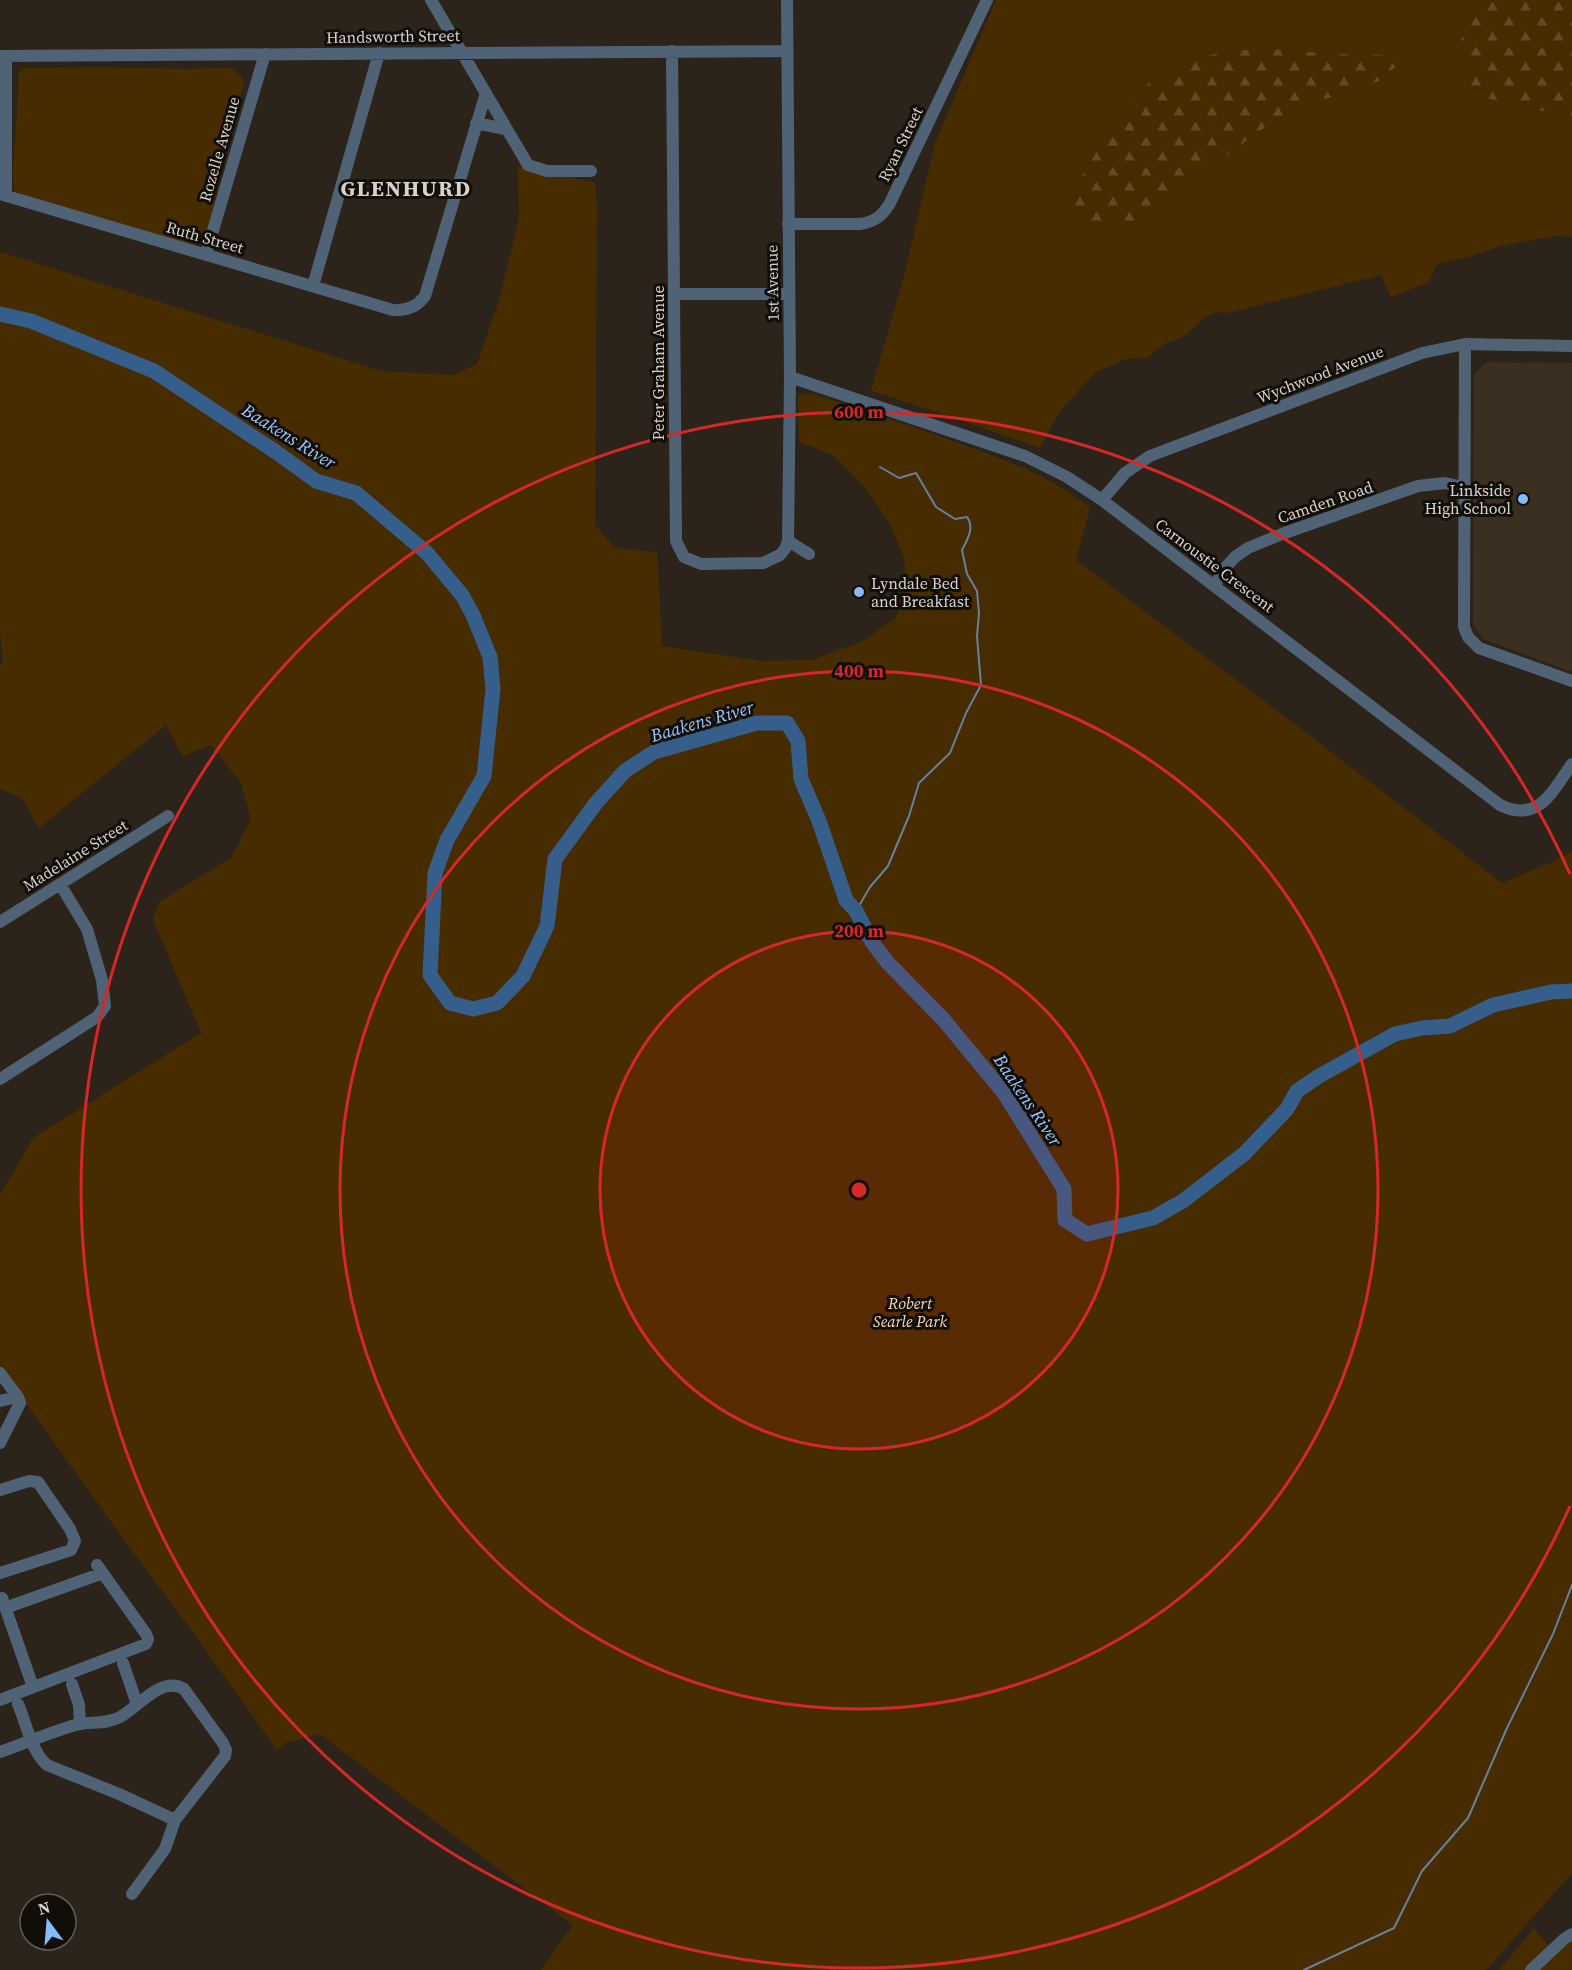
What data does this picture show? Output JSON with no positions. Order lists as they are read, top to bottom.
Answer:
{
  "streets": {
    "street": [
      "Handsworth Street",
      "Ryan Street",
      "Rozelle Avenue",
      "Ruth Street",
      "1st Avenue",
      "Peter Graham Avenue",
      "Wychwood Avenue",
      "Camden Road",
      "Carnoustie Crescent",
      "Madelaine Street"
    ]
  },
  "crossings": [
    ["Handsworth Street", "Rozelle Avenue"],
    ["Handsworth Street", "1st Avenue"],
    ["Handsworth Street", "Peter Graham Avenue"],
    ["Ryan Street", "1st Avenue"],
    ["Rozelle Avenue", "Ruth Street"],
    ["1st Avenue", "Peter Graham Avenue"],
    ["1st Avenue", "Carnoustie Crescent"],
    ["Wychwood Avenue", "Carnoustie Crescent"],
    ["Camden Road", "Carnoustie Crescent"]
  ],
  "districts": ["GLENHURD"],
  "water": ["Baakens River"],
  "parks": ["Robert Searle Park"],
  "places": ["Linkside High School", "Lyndale Bed and Breakfast"],
  "north": "top",
  "rings": ["600 m", "400 m", "200 m"]
}
